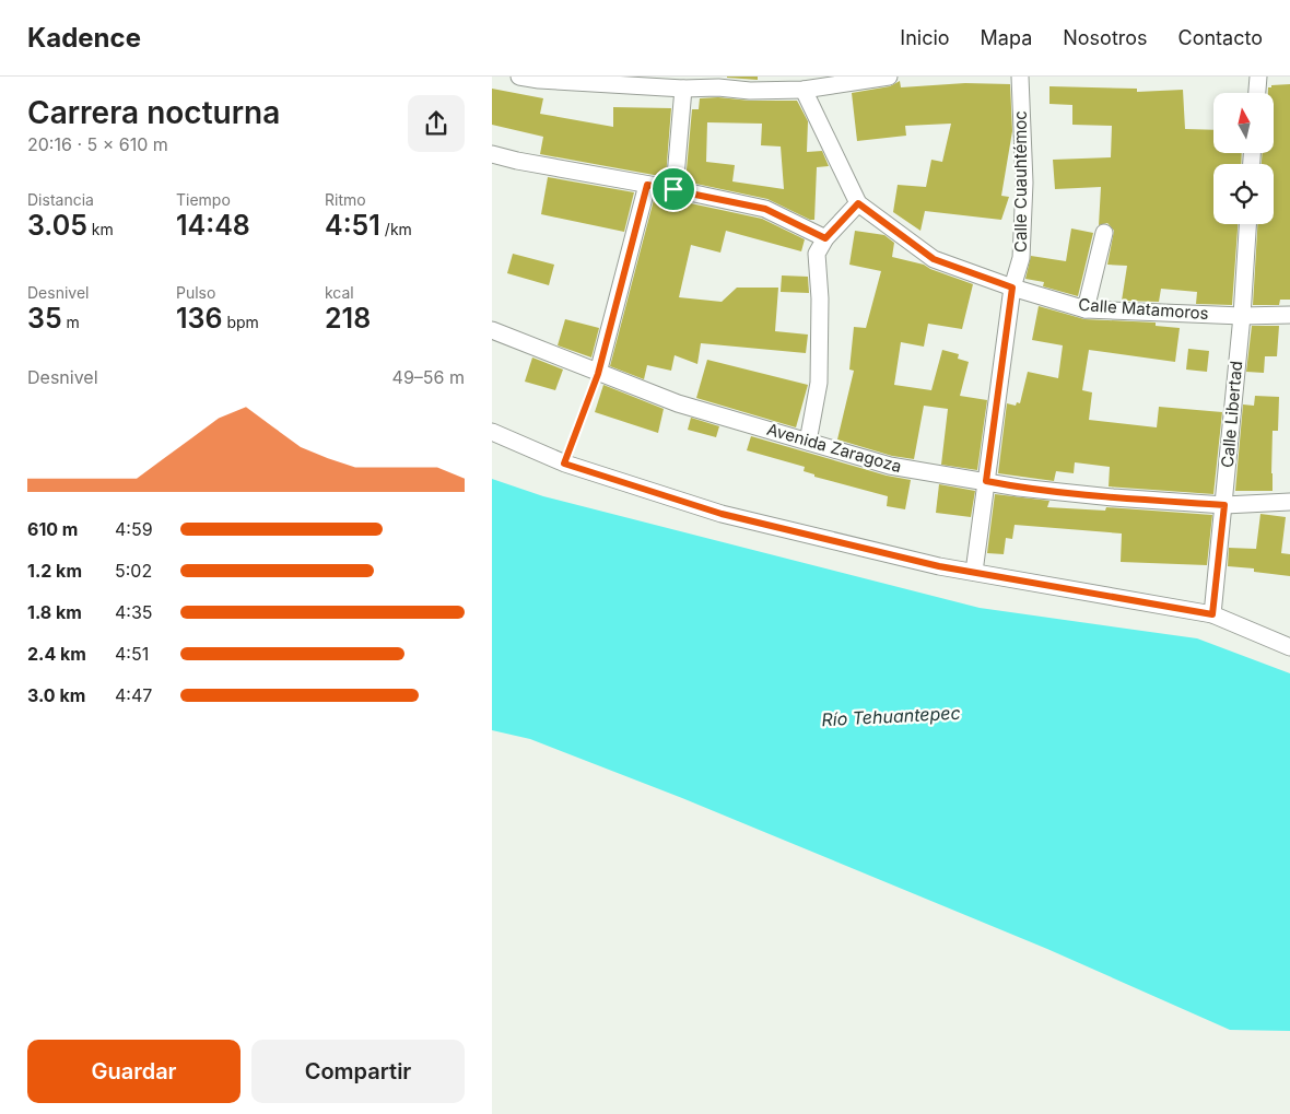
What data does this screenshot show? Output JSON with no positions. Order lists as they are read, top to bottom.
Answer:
{
  "streets": {
    "street": [
      "Calle Cuauhtémoc",
      "Calle Matamoros",
      "Calle Libertad",
      "Avenida Zaragoza"
    ]
  },
  "crossings": [
    ["Calle Cuauhtémoc", "Calle Matamoros"],
    ["Calle Cuauhtémoc", "Avenida Zaragoza"],
    ["Calle Matamoros", "Calle Libertad"],
    ["Calle Libertad", "Avenida Zaragoza"]
  ],
  "water": ["Río Tehuantepec"],
  "north": "top",
  "page": {
    "header": "Kadence",
    "nav": [
      "Inicio",
      "Mapa",
      "Nosotros",
      "Contacto"
    ],
    "heading": ["Carrera nocturna", "20:16 · 5 × 610 m"],
    "stats": [
      ["Distancia", "3.05 km"],
      ["Tiempo", "14:48"],
      ["Ritmo", "4:51 /km"],
      ["Desnivel", "35 m"],
      ["Pulso", "136 bpm"],
      ["kcal", "218"]
    ],
    "chart": ["Desnivel", "49–56 m"],
    "list": [
      {
        "name": "610 m",
        "note": "4:59"
      },
      {
        "name": "1.2 km",
        "note": "5:02"
      },
      {
        "name": "1.8 km",
        "note": "4:35"
      },
      {
        "name": "2.4 km",
        "note": "4:51"
      },
      {
        "name": "3.0 km",
        "note": "4:47"
      }
    ],
    "buttons": ["Guardar", "Compartir"]
  }
}
